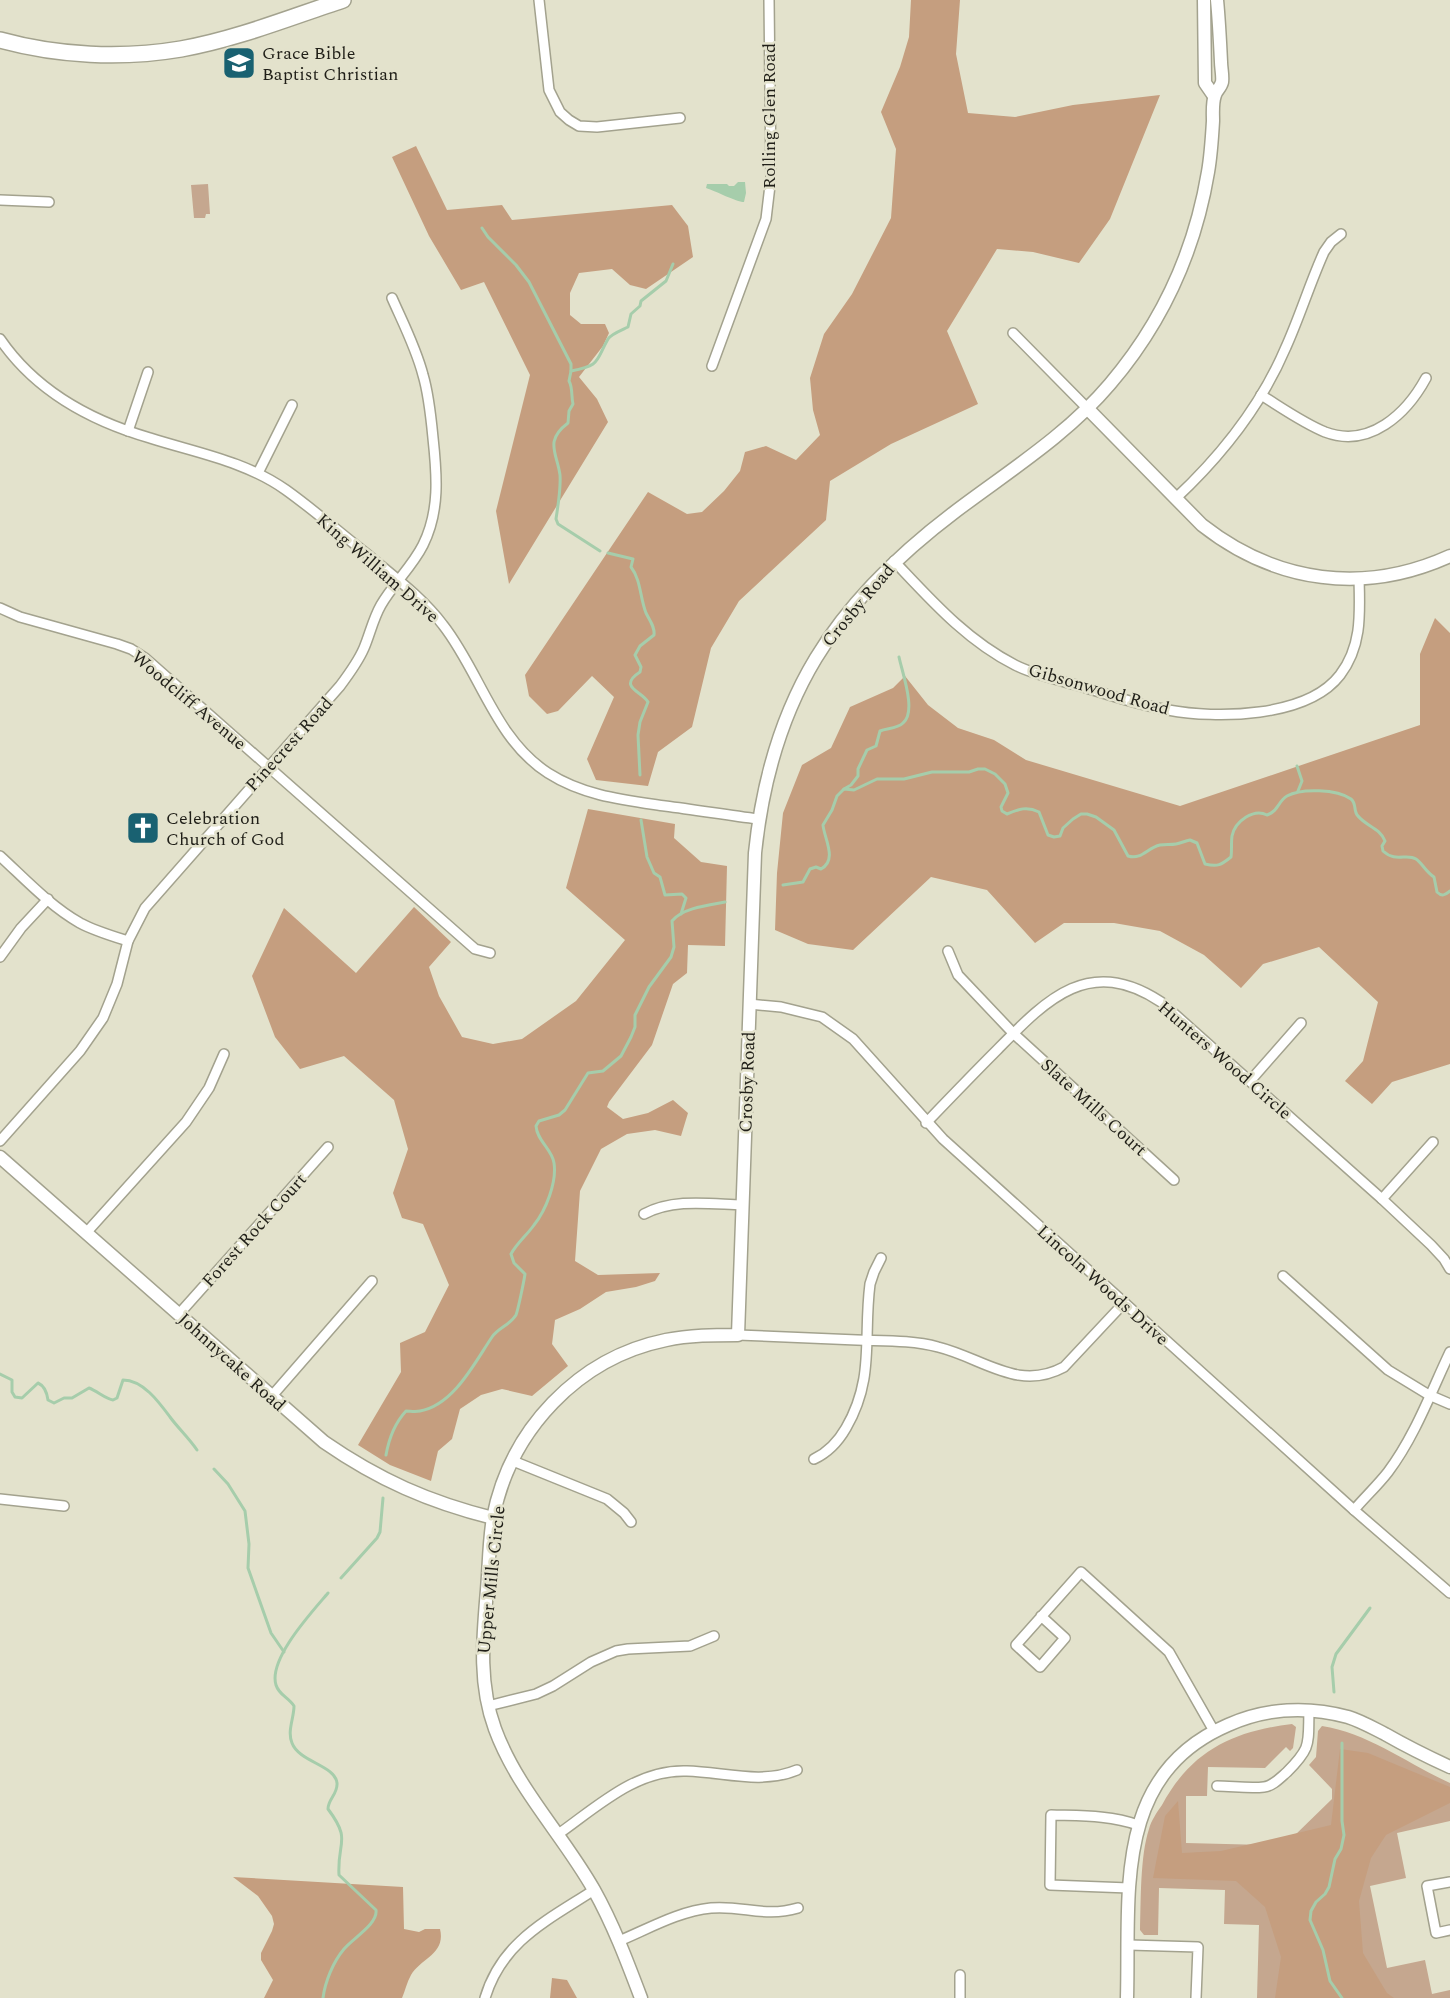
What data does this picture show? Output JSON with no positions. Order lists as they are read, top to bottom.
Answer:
{
  "streets": {
    "street": [
      "Rolling Glen Road",
      "King William Drive",
      "Crosby Road",
      "Gibsonwood Road",
      "Woodcliff Avenue",
      "Pinecrest Road",
      "Hunters Wood Circle",
      "Slate Mills Court",
      "Forest Rock Court",
      "Lincoln Woods Drive",
      "Johnnycake Road",
      "Upper Mills Circle"
    ]
  },
  "crossings": [
    ["King William Drive", "Crosby Road"],
    ["King William Drive", "Pinecrest Road"],
    ["Crosby Road", "Gibsonwood Road"],
    ["Crosby Road", "Lincoln Woods Drive"],
    ["Crosby Road", "Upper Mills Circle"],
    ["Woodcliff Avenue", "Pinecrest Road"],
    ["Hunters Wood Circle", "Slate Mills Court"],
    ["Hunters Wood Circle", "Lincoln Woods Drive"],
    ["Forest Rock Court", "Johnnycake Road"],
    ["Lincoln Woods Drive", "Upper Mills Circle"],
    ["Johnnycake Road", "Upper Mills Circle"]
  ],
  "places": {
    "school or university": ["Grace Bible Baptist Christian"],
    "church": ["Celebration Church of God"]
  }
}
